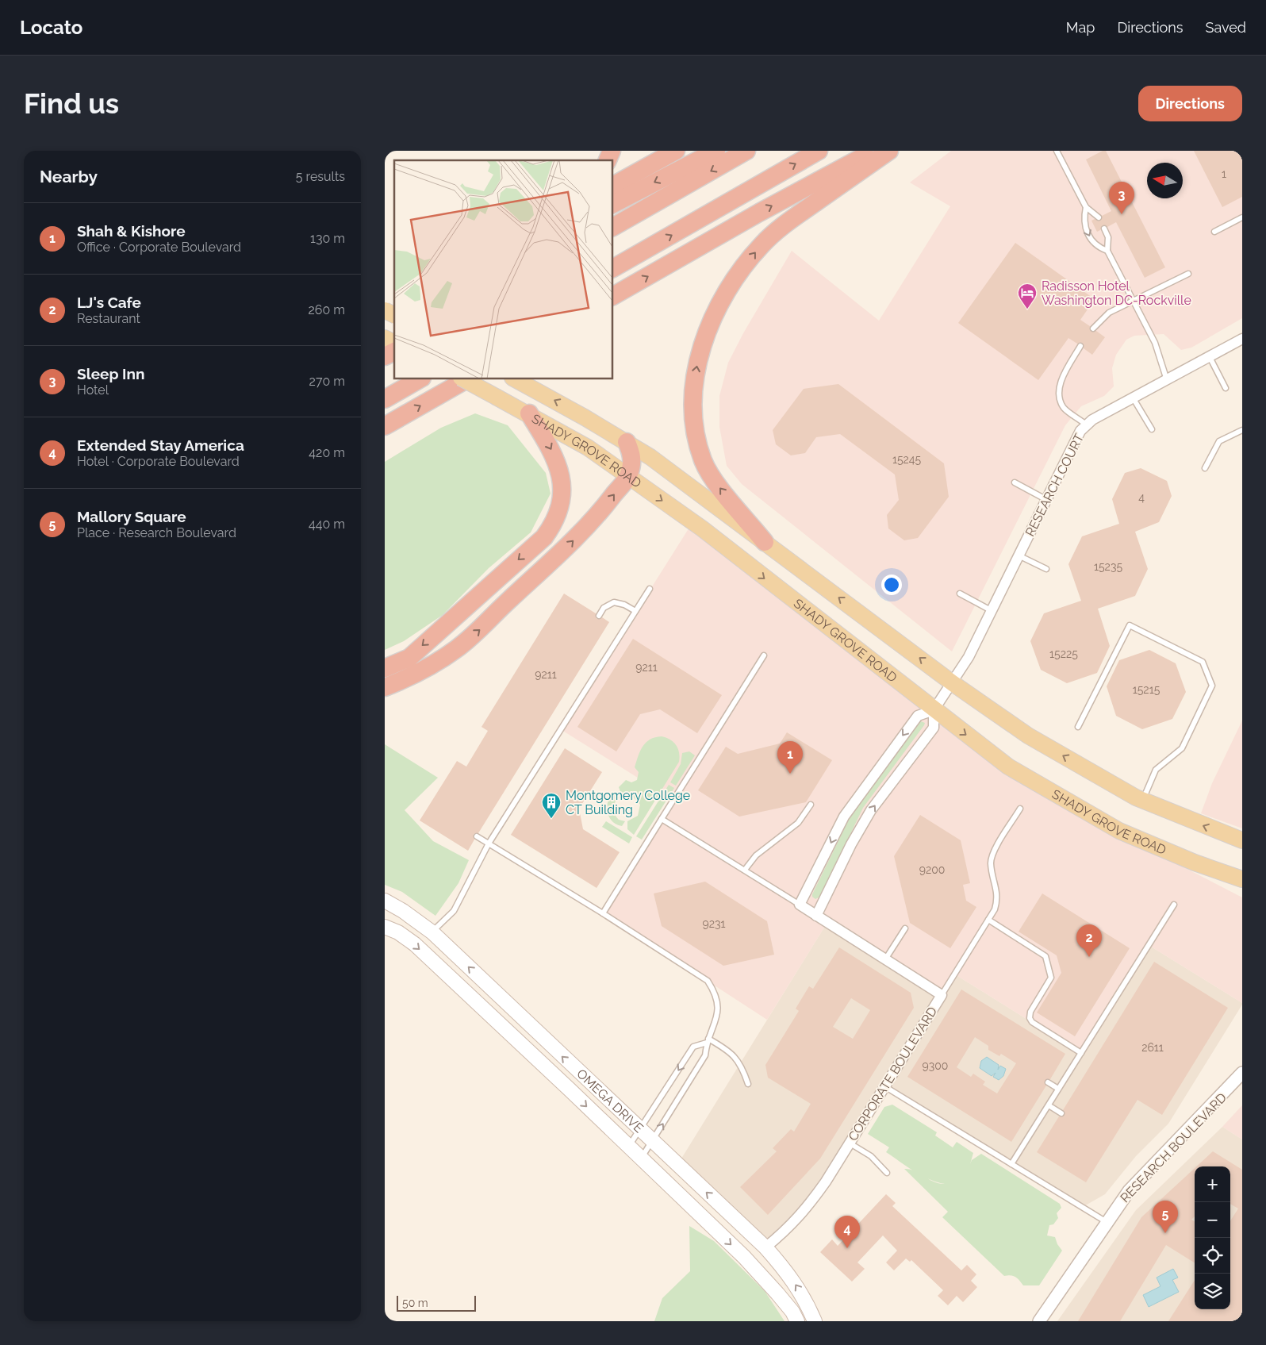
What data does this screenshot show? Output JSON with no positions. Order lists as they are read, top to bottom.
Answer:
{
  "streets": {
    "main road": ["SHADY GROVE ROAD", "OMEGA DRIVE"],
    "street": ["RESEARCH COURT", "CORPORATE BOULEVARD", "RESEARCH BOULEVARD"]
  },
  "crossings": [
    ["SHADY GROVE ROAD", "RESEARCH COURT"],
    ["CORPORATE BOULEVARD", "OMEGA DRIVE"]
  ],
  "places": {
    "hotel": ["Radisson Hotel Washington DC-Rockville"],
    "building": ["Montgomery College CT Building"]
  },
  "house_numbers": [
    "1",
    "15245",
    "4",
    "15235",
    "15225",
    "9211",
    "9211",
    "15215",
    "9200",
    "9231",
    "2611",
    "9300"
  ],
  "scale_bar": "50 m",
  "north": "left",
  "page": {
    "header": "Locato",
    "nav": ["Map", "Directions", "Saved"],
    "buttons": "Directions",
    "title": "Find us",
    "heading": ["Nearby", "5 results"],
    "pins": [
      "3",
      "1",
      "2",
      "5",
      "4"
    ],
    "list": [
      {
        "mark": "1",
        "name": "Shah & Kishore",
        "note": "Office · Corporate Boulevard",
        "value": "130 m"
      },
      {
        "mark": "2",
        "name": "LJ's Cafe",
        "note": "Restaurant",
        "value": "260 m"
      },
      {
        "mark": "3",
        "name": "Sleep Inn",
        "note": "Hotel",
        "value": "270 m"
      },
      {
        "mark": "4",
        "name": "Extended Stay America",
        "note": "Hotel · Corporate Boulevard",
        "value": "420 m"
      },
      {
        "mark": "5",
        "name": "Mallory Square",
        "note": "Place · Research Boulevard",
        "value": "440 m"
      }
    ],
    "map_buttons": ["+", "−"],
    "scale": "50 m"
  }
}
